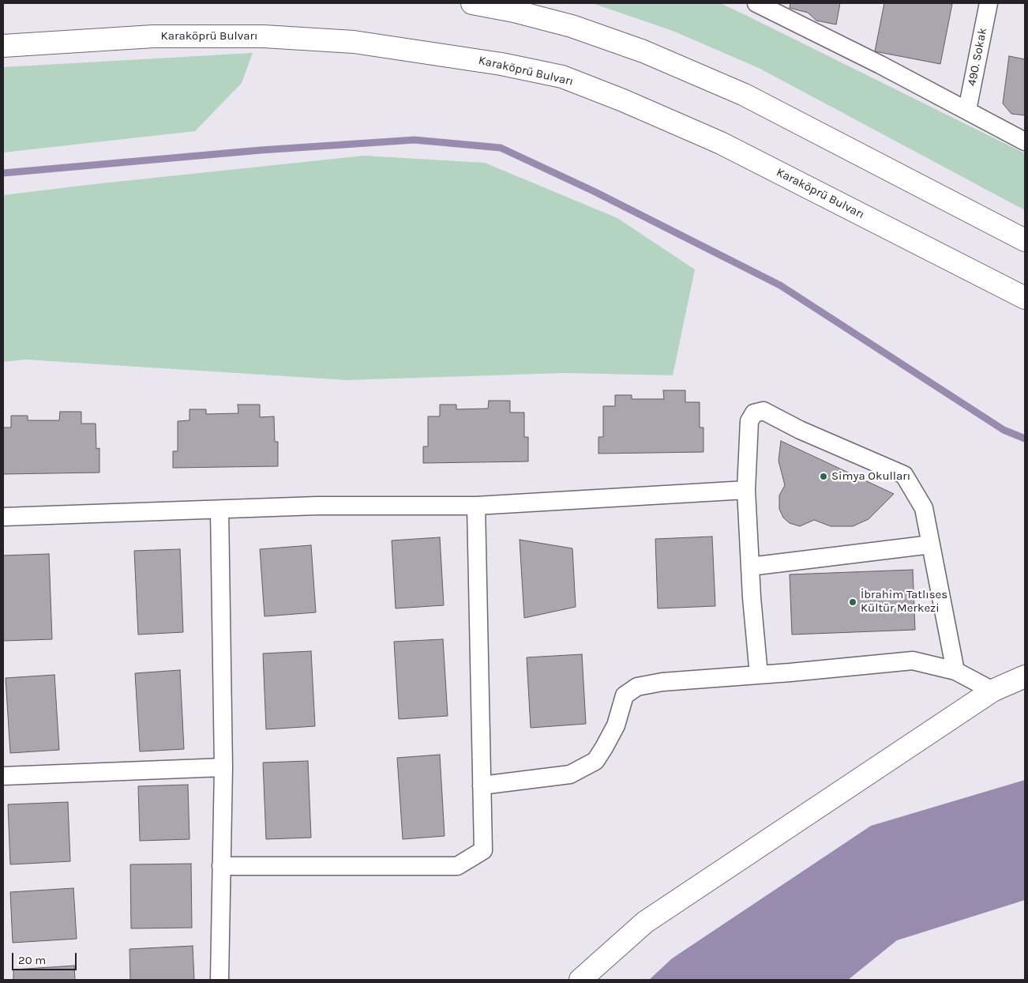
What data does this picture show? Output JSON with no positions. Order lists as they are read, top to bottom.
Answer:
{
  "streets": {
    "main road": ["Karaköprü Bulvarı"],
    "street": ["490. Sokak"]
  },
  "places": ["Simya Okulları", "İbrahim Tatlıses Kültür Merkezi"],
  "scale_bar": "20 m"
}
